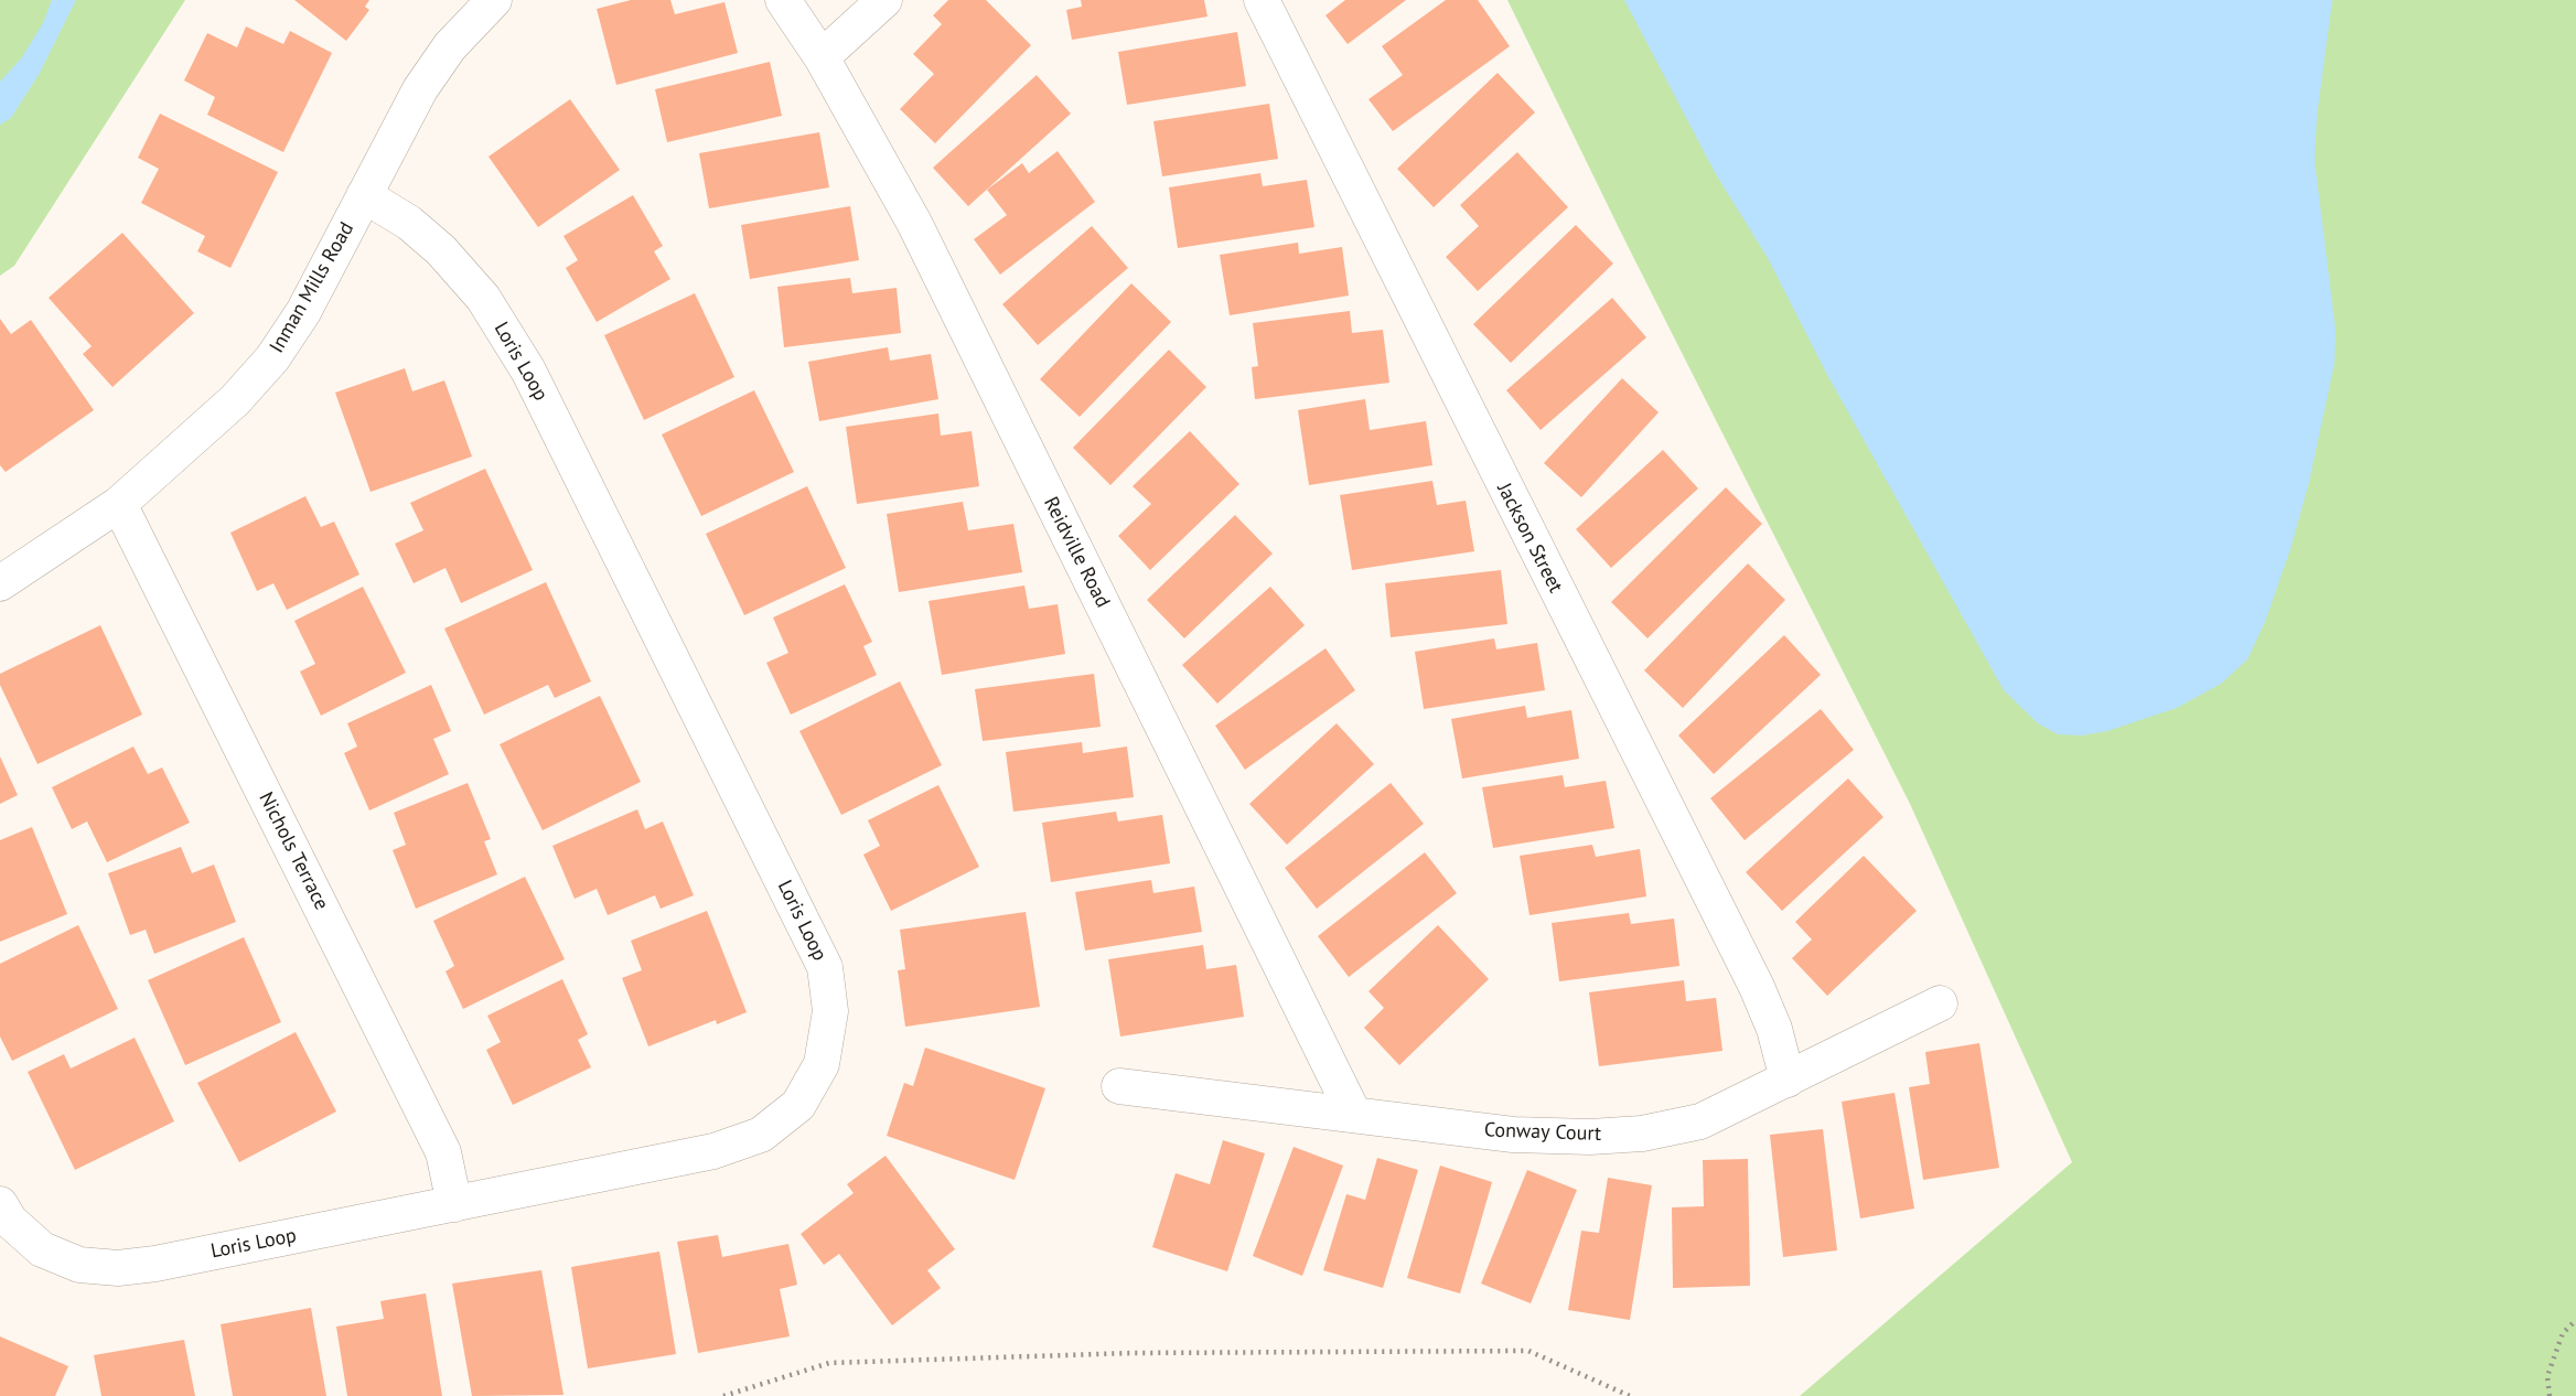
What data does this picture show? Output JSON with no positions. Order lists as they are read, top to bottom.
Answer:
{
  "streets": {
    "street": [
      "Inman Mills Road",
      "Loris Loop",
      "Jackson Street",
      "Reidville Road",
      "Nichols Terrace",
      "Conway Court"
    ]
  },
  "crossings": [
    ["Inman Mills Road", "Loris Loop"],
    ["Inman Mills Road", "Nichols Terrace"],
    ["Loris Loop", "Nichols Terrace"],
    ["Jackson Street", "Conway Court"],
    ["Reidville Road", "Conway Court"]
  ]
}
